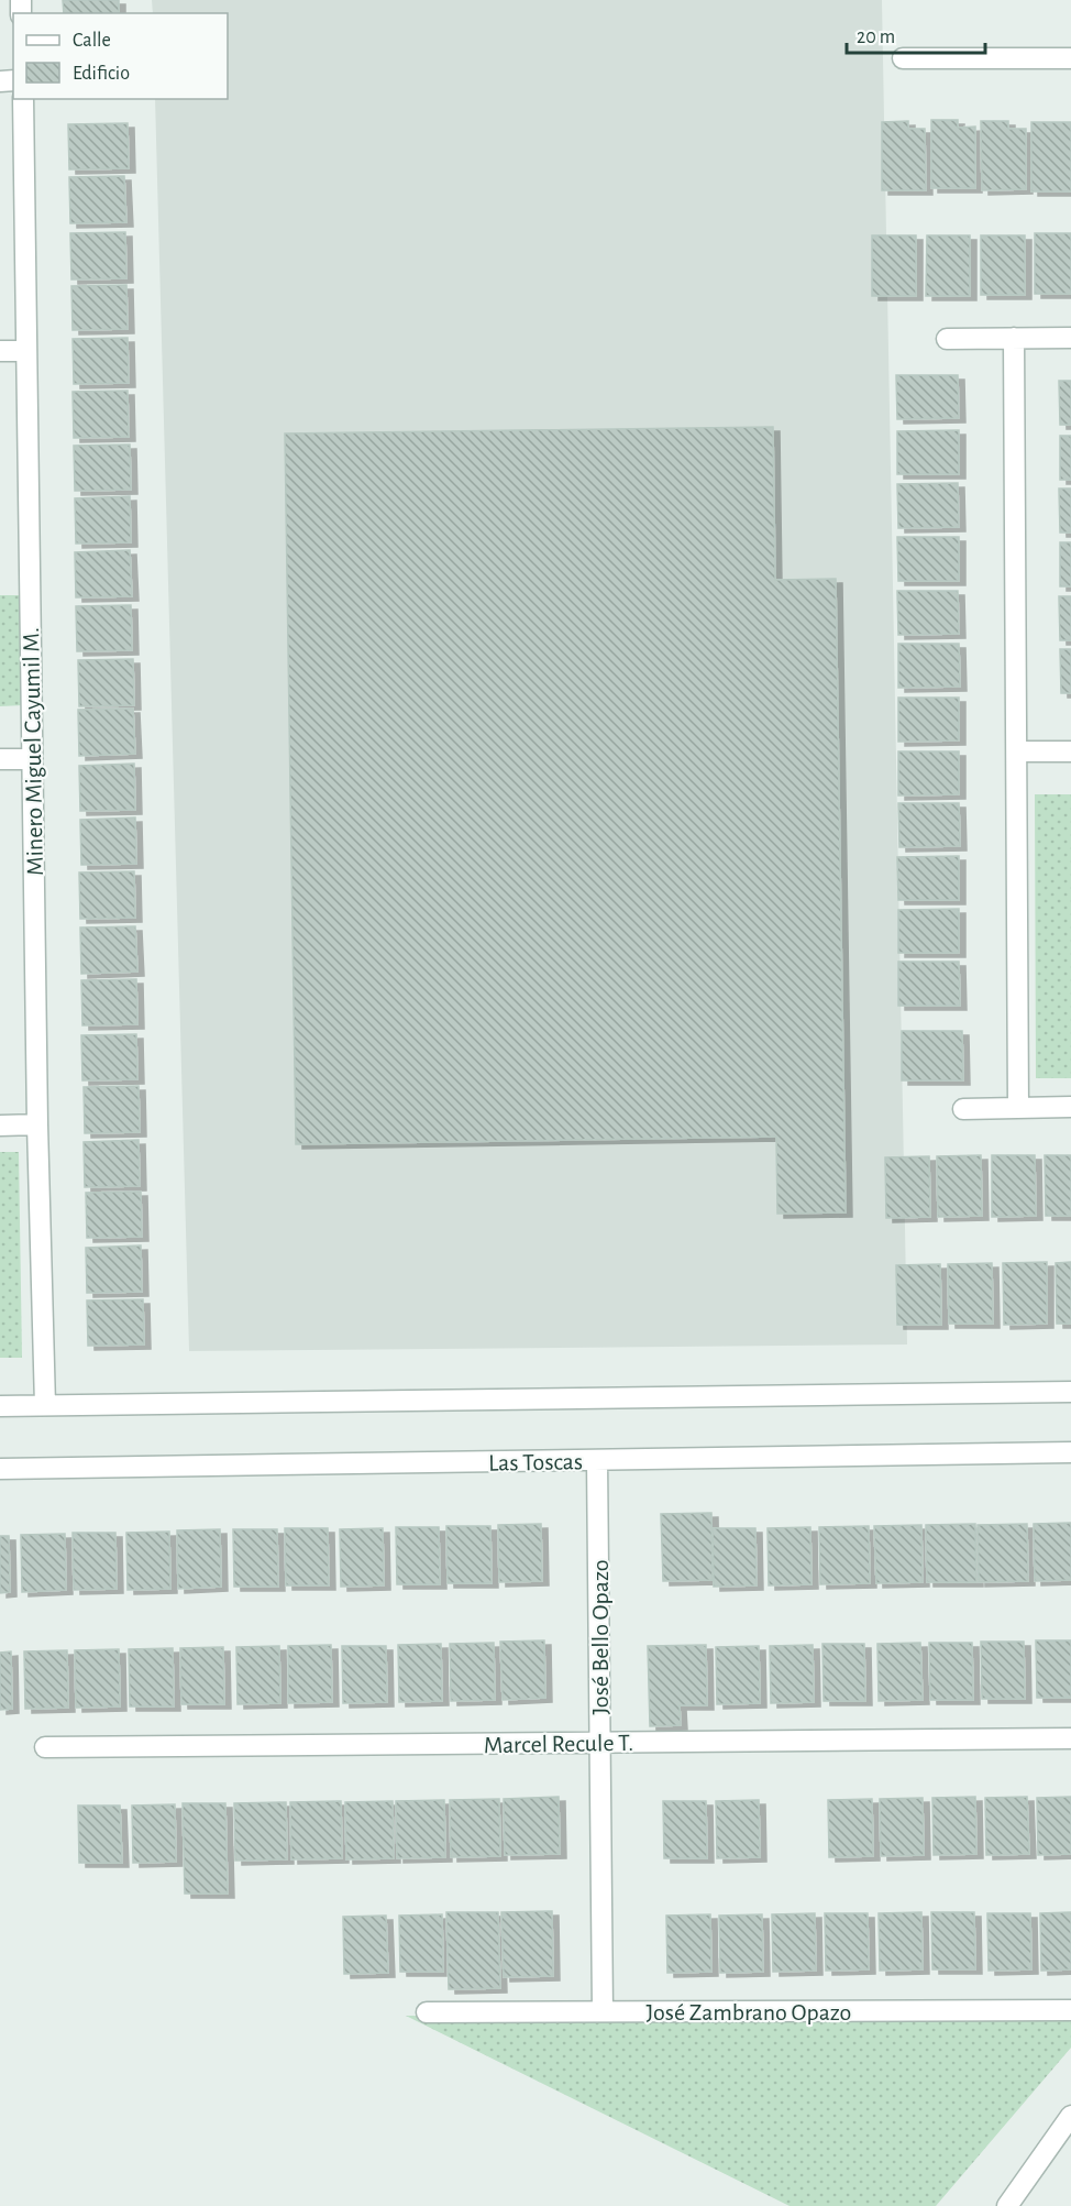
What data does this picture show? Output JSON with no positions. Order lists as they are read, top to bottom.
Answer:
{
  "streets": {
    "street": [
      "Minero Miguel Cayumil M.",
      "Las Toscas",
      "José Bello Opazo",
      "Marcel Recule T.",
      "José Zambrano Opazo"
    ]
  },
  "crossings": [
    ["Las Toscas", "José Bello Opazo"],
    ["José Bello Opazo", "Marcel Recule T."],
    ["José Bello Opazo", "José Zambrano Opazo"]
  ],
  "legend": ["Calle", "Edificio"],
  "scale_bar": "20 m"
}
